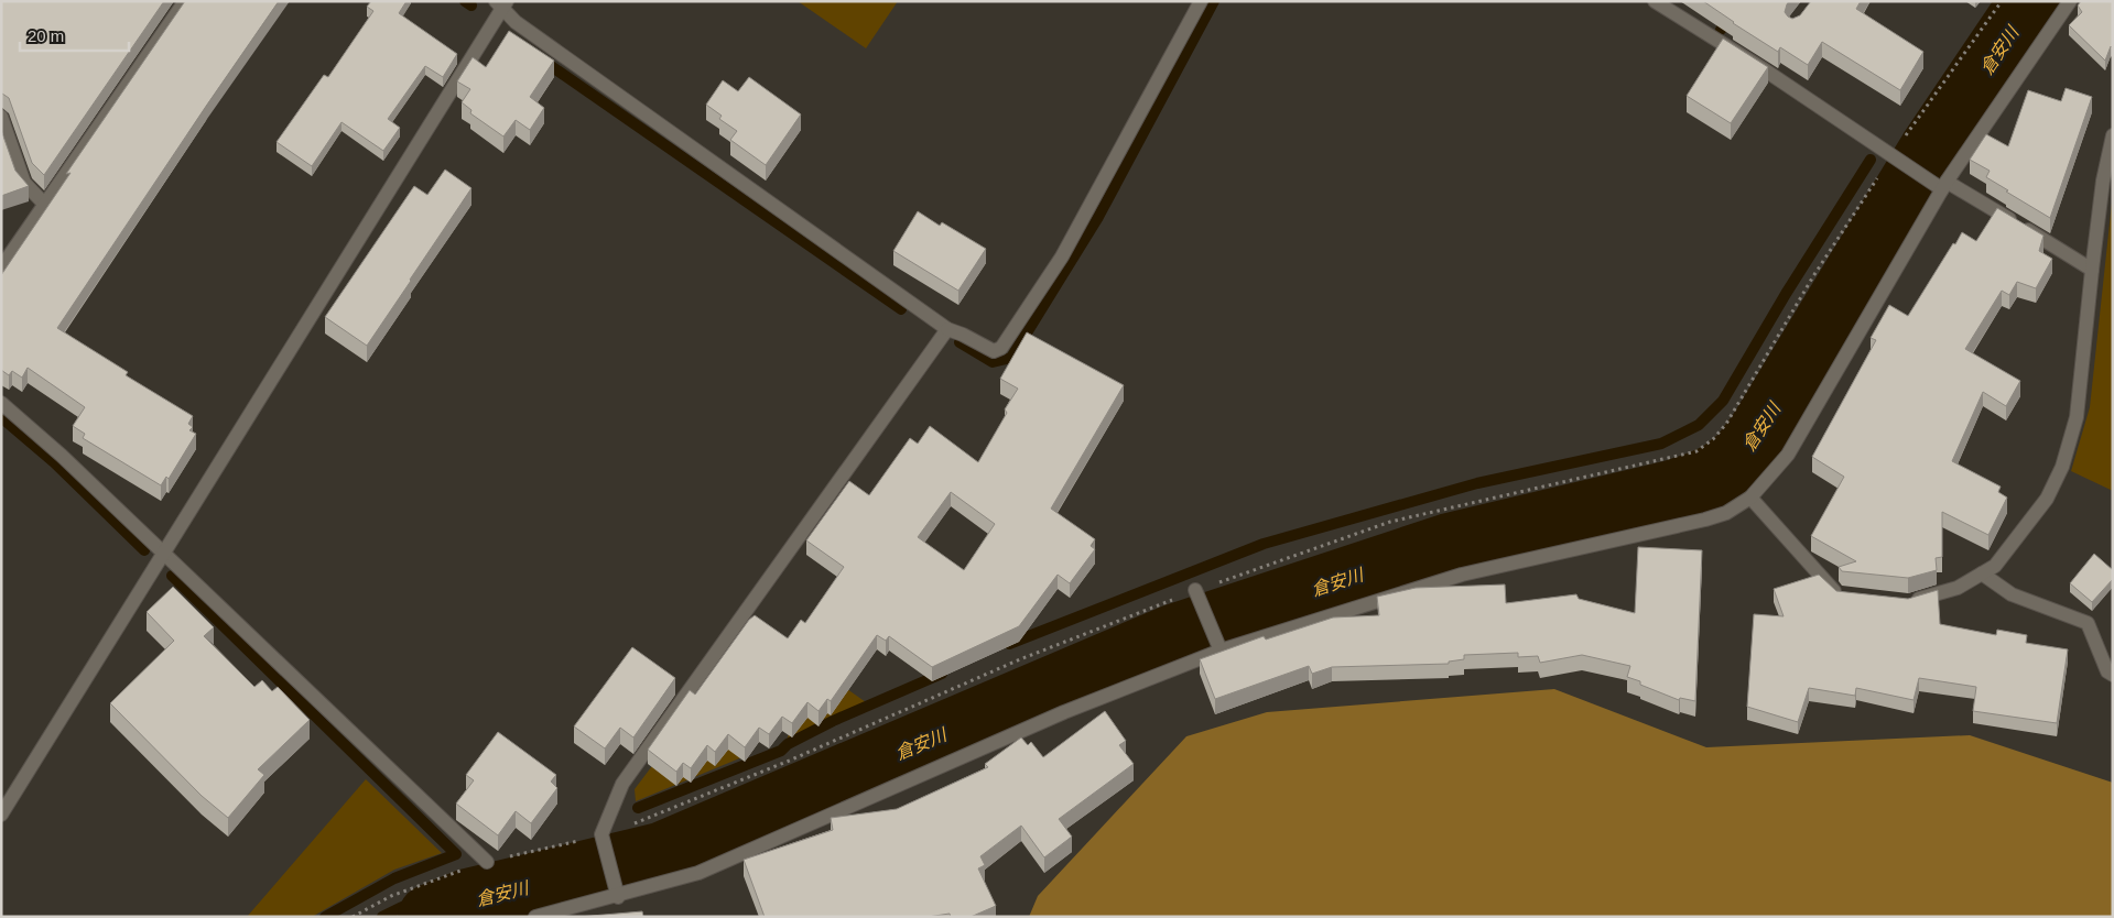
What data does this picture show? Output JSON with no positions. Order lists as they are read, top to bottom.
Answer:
{
  "water": ["倉安川"],
  "scale_bar": "20 m"
}
